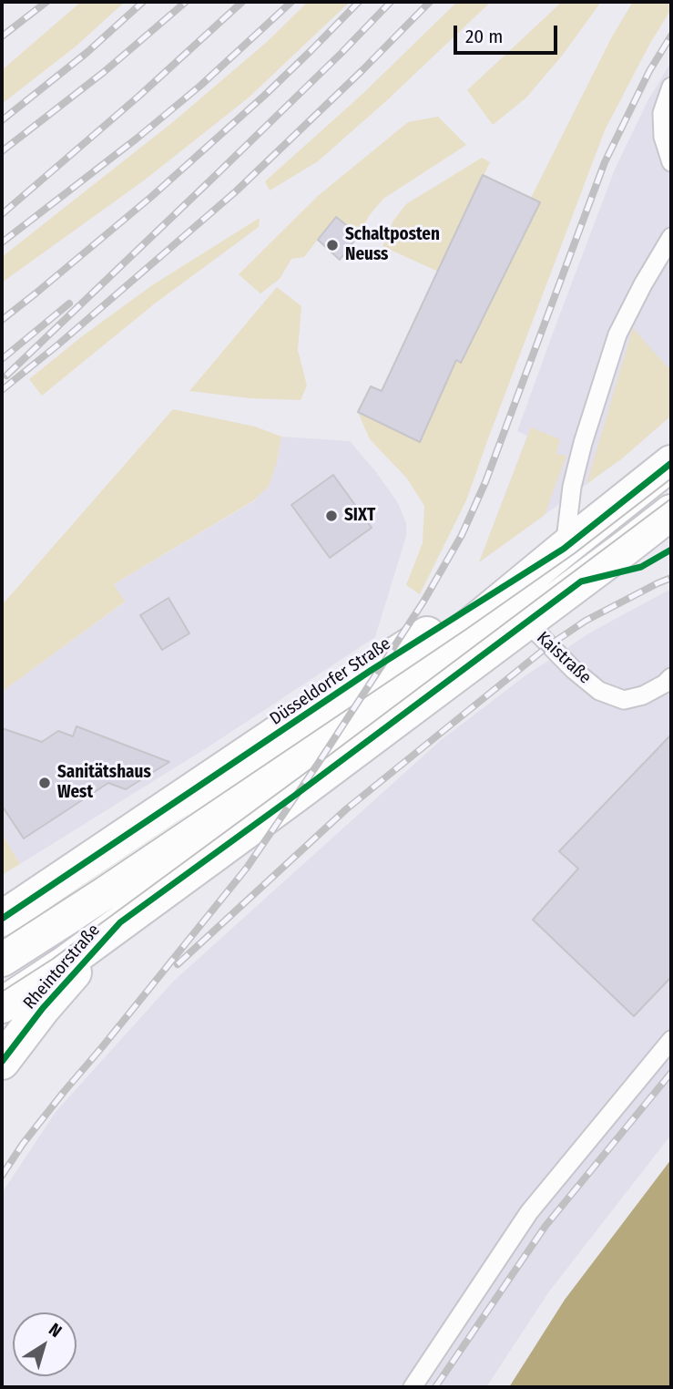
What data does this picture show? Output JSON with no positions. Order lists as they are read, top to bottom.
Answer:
{
  "streets": {
    "main road": ["Düsseldorfer Straße", "Rheintorstraße"],
    "lane": ["Kaistraße"]
  },
  "places": ["Schaltposten Neuss", "SIXT", "Sanitätshaus West"],
  "scale_bar": "20 m",
  "north": "top right"
}
